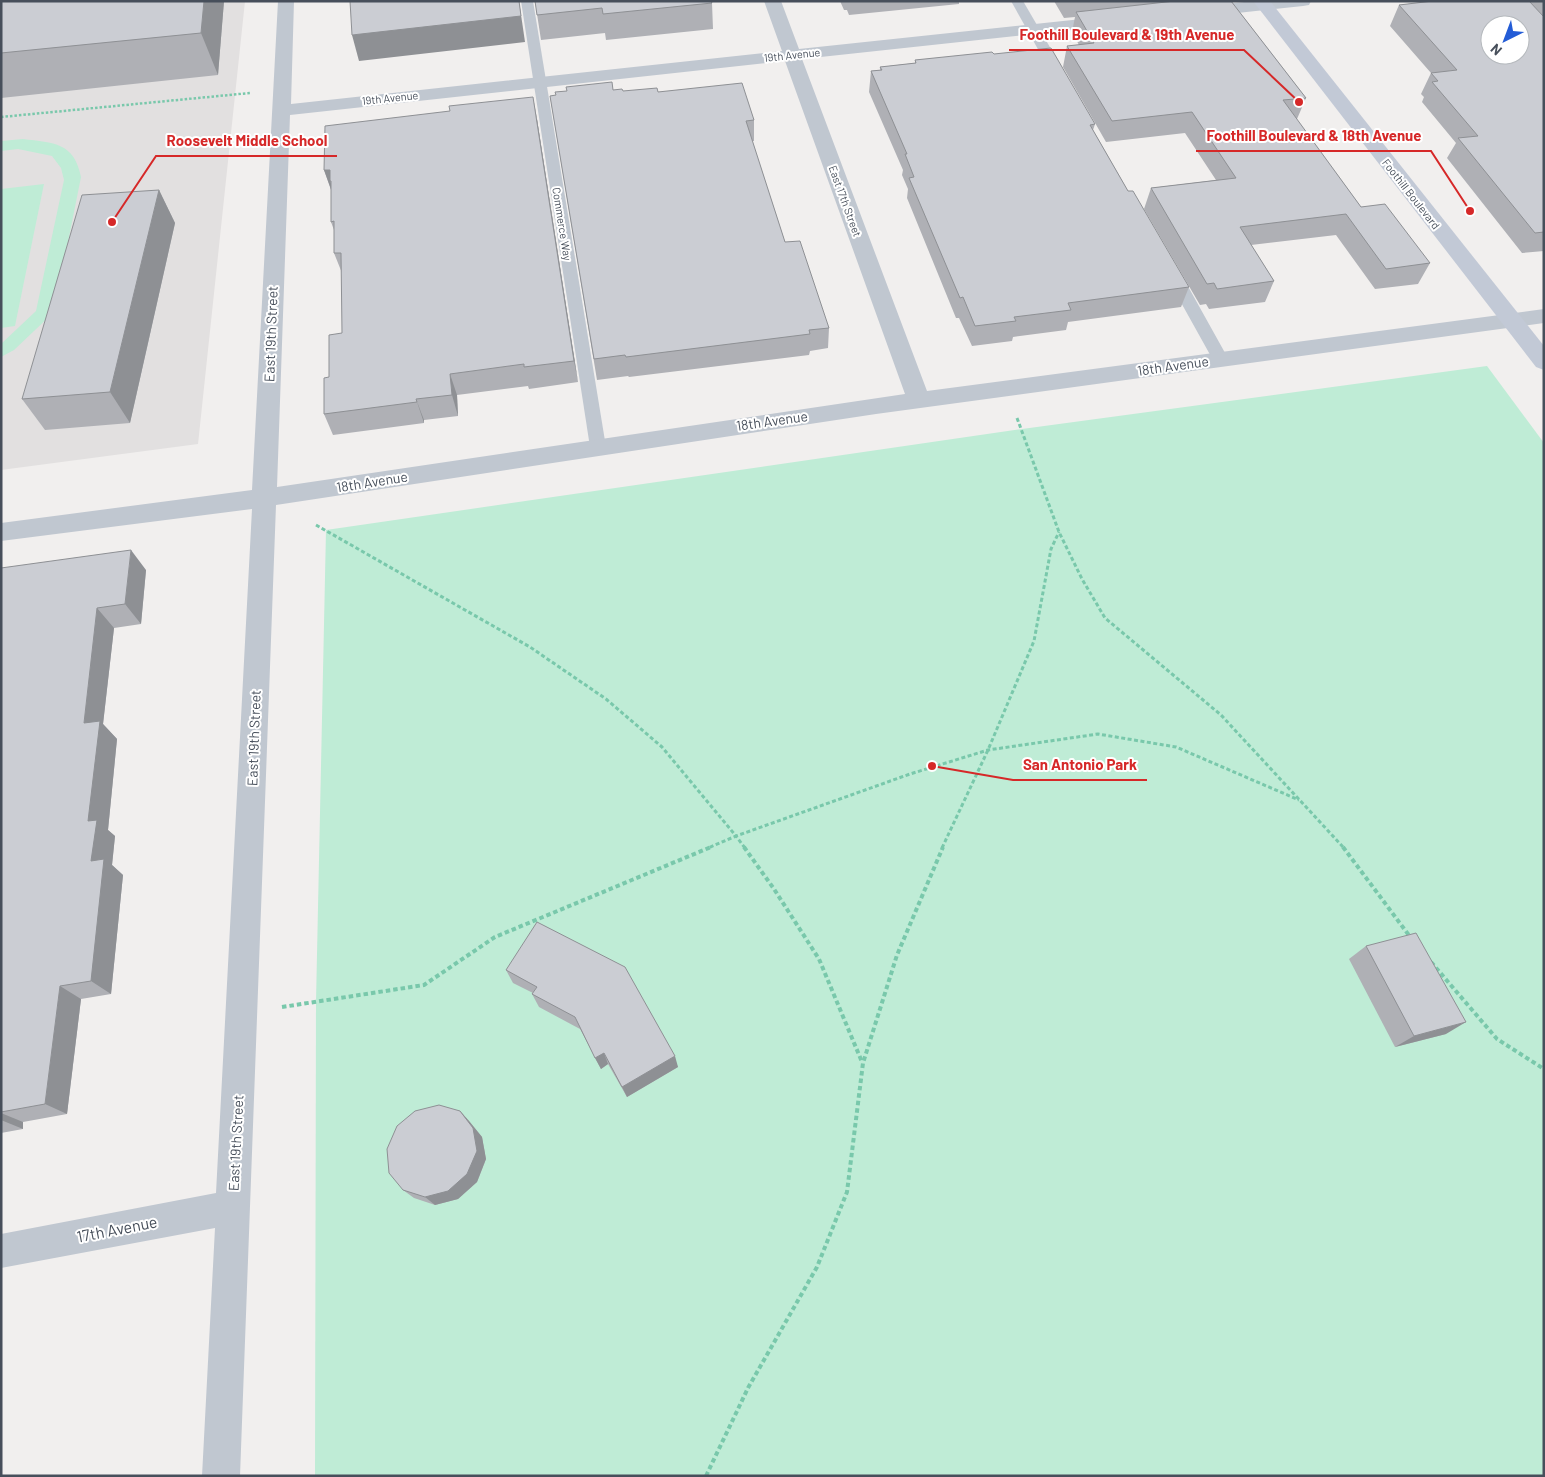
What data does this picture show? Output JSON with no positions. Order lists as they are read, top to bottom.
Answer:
{
  "streets": {
    "main road": ["Foothill Boulevard"],
    "street": [
      "19th Avenue",
      "East 17th Street",
      "East 19th Street",
      "18th Avenue",
      "17th Avenue"
    ],
    "lane": ["Commerce Way"]
  },
  "crossings": [
    ["19th Avenue", "East 17th Street"],
    ["19th Avenue", "Commerce Way"],
    ["19th Avenue", "East 19th Street"],
    ["Foothill Boulevard", "18th Avenue"],
    ["East 17th Street", "18th Avenue"],
    ["Commerce Way", "18th Avenue"],
    ["East 19th Street", "18th Avenue"],
    ["East 19th Street", "17th Avenue"]
  ],
  "places": [
    "Foothill Boulevard & 19th Avenue",
    "Foothill Boulevard & 18th Avenue",
    "Roosevelt Middle School",
    "San Antonio Park"
  ],
  "north": "bottom left"
}
